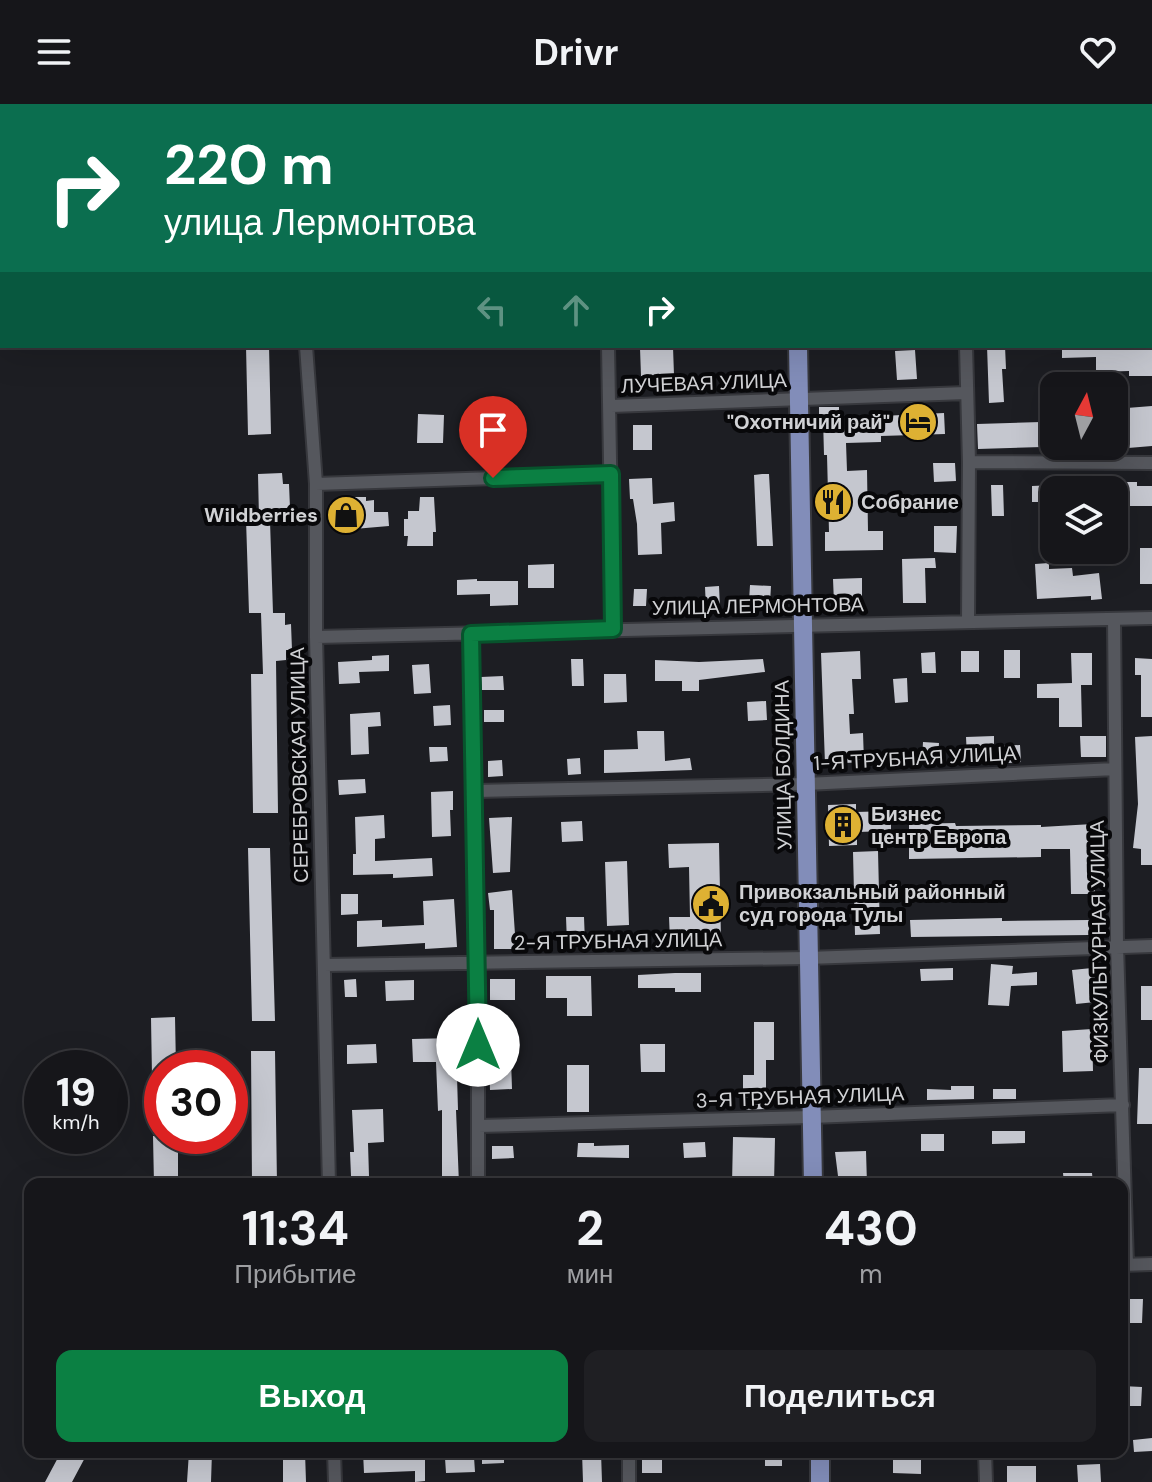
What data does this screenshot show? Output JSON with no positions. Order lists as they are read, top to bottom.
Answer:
{
  "streets": {
    "main road": ["УЛИЦА БОЛДИНА"],
    "street": [
      "ЛУЧЕВАЯ УЛИЦА",
      "УЛИЦА ЛЕРМОНТОВА",
      "1-Я ТРУБНАЯ УЛИЦА",
      "СЕРЕБРОВСКАЯ УЛИЦА",
      "2-Я ТРУБНАЯ УЛИЦА",
      "ФИЗКУЛЬТУРНАЯ УЛИЦА",
      "3-Я ТРУБНАЯ УЛИЦА"
    ]
  },
  "crossings": [
    ["ЛУЧЕВАЯ УЛИЦА", "УЛИЦА БОЛДИНА"],
    ["УЛИЦА ЛЕРМОНТОВА", "СЕРЕБРОВСКАЯ УЛИЦА"],
    ["УЛИЦА ЛЕРМОНТОВА", "УЛИЦА БОЛДИНА"],
    ["УЛИЦА ЛЕРМОНТОВА", "ФИЗКУЛЬТУРНАЯ УЛИЦА"],
    ["1-Я ТРУБНАЯ УЛИЦА", "УЛИЦА БОЛДИНА"],
    ["1-Я ТРУБНАЯ УЛИЦА", "ФИЗКУЛЬТУРНАЯ УЛИЦА"],
    ["СЕРЕБРОВСКАЯ УЛИЦА", "2-Я ТРУБНАЯ УЛИЦА"],
    ["УЛИЦА БОЛДИНА", "2-Я ТРУБНАЯ УЛИЦА"],
    ["УЛИЦА БОЛДИНА", "3-Я ТРУБНАЯ УЛИЦА"],
    ["2-Я ТРУБНАЯ УЛИЦА", "ФИЗКУЛЬТУРНАЯ УЛИЦА"],
    ["ФИЗКУЛЬТУРНАЯ УЛИЦА", "3-Я ТРУБНАЯ УЛИЦА"]
  ],
  "places": {
    "hotel": ["\"Охотничий рай\""],
    "restaurant": ["Собрание"],
    "shop": ["Wildberries"],
    "building": ["Бизнес центр Европа"],
    "public building": ["Привокзальный районный суд города Тулы"]
  },
  "north": "top",
  "page": {
    "header": "Drivr",
    "turn": ["220 m", "улица Лермонтова"],
    "speed": "19 km/h",
    "limit": "30",
    "eta": [
      "11:34",
      "Прибытие",
      "2",
      "мин",
      "430",
      "m"
    ],
    "buttons": ["Выход", "Поделиться"]
  }
}
